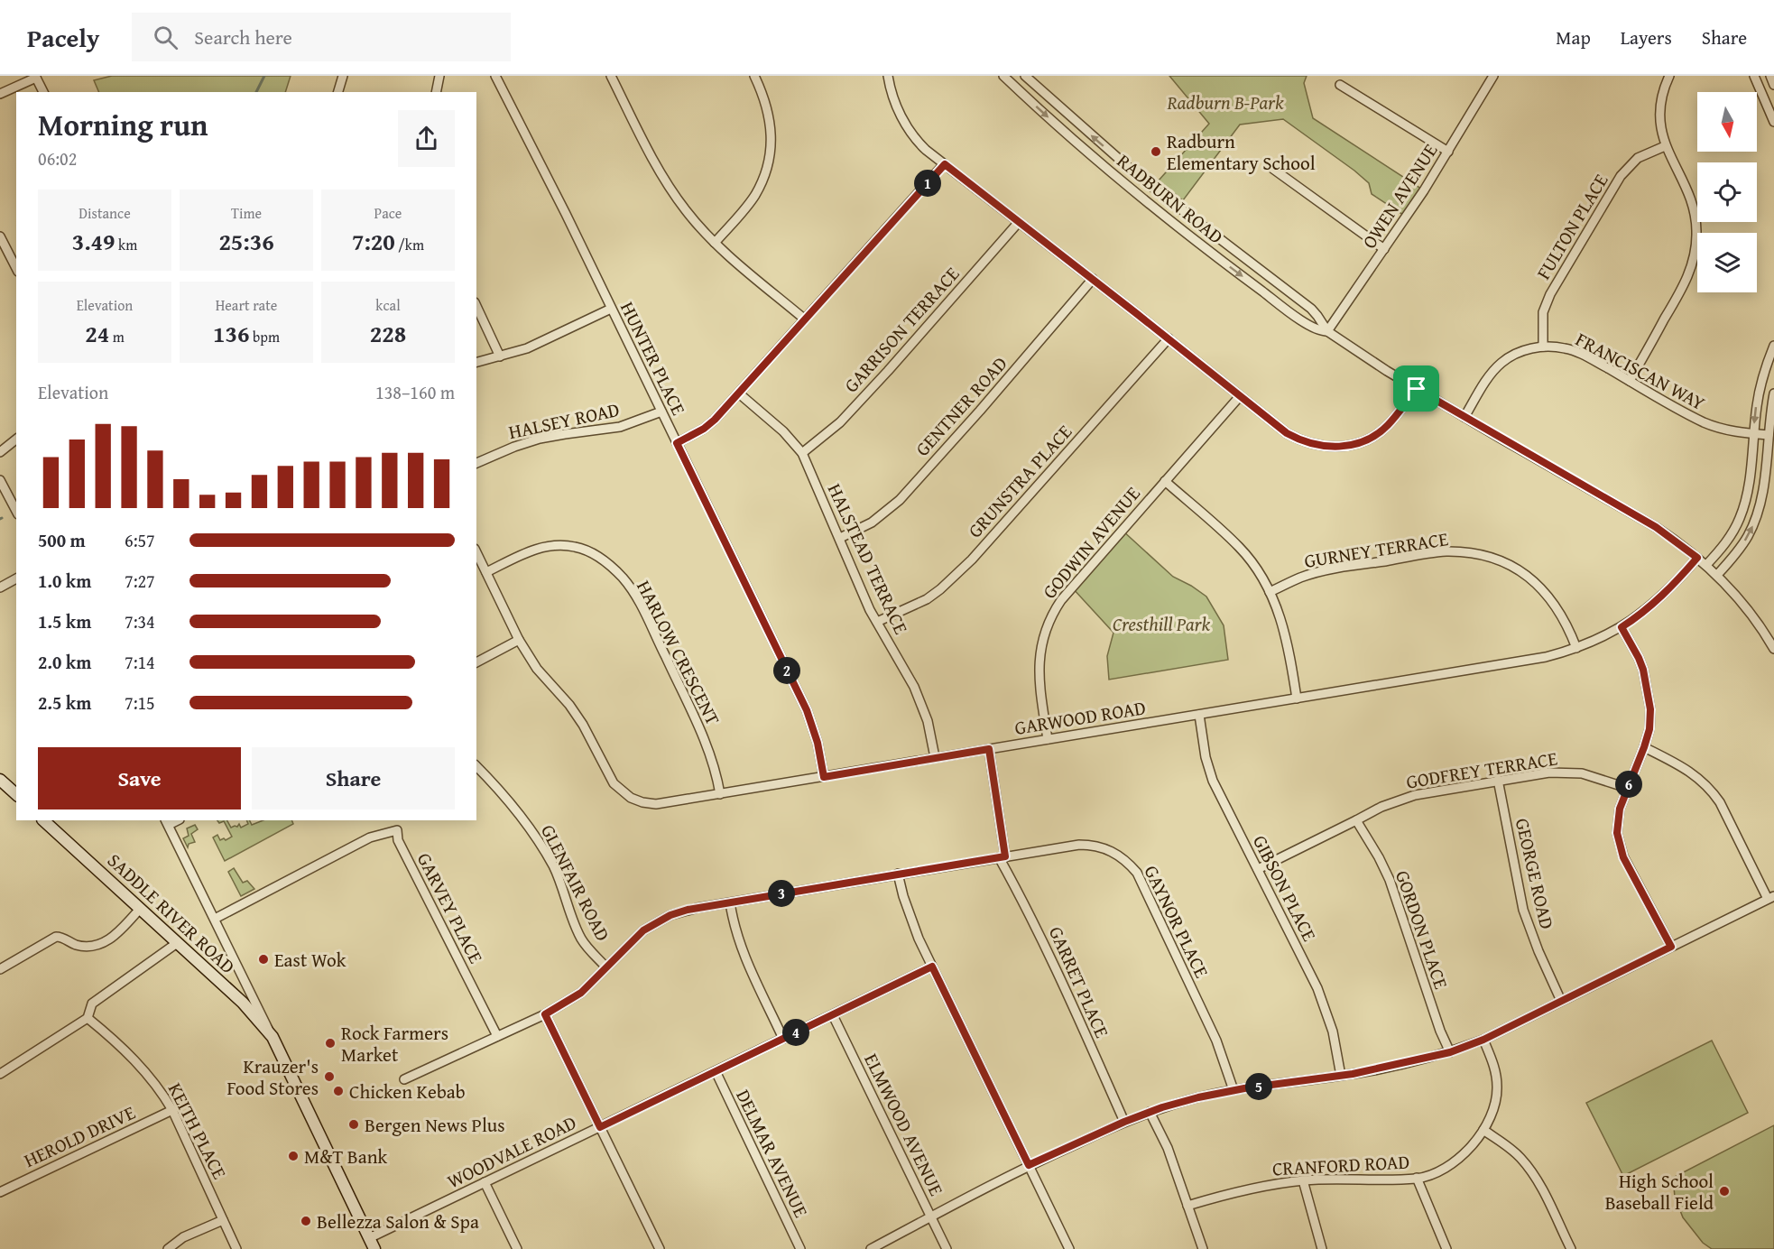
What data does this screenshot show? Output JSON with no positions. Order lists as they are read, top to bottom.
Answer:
{
  "streets": {
    "main road": ["SADDLE RIVER ROAD"],
    "street": [
      "OWEN AVENUE",
      "RADBURN ROAD",
      "FULTON PLACE",
      "GARRISON TERRACE",
      "HUNTER PLACE",
      "FRANCISCAN WAY",
      "GENTNER ROAD",
      "HALSEY ROAD",
      "GRUNSTRA PLACE",
      "GODWIN AVENUE",
      "GURNEY TERRACE",
      "HALSTEAD TERRACE",
      "HARLOW CRESCENT",
      "GARWOOD ROAD",
      "GODFREY TERRACE",
      "GEORGE ROAD",
      "GLENFAIR ROAD",
      "GIBSON PLACE",
      "GARVEY PLACE",
      "GAYNOR PLACE",
      "GORDON PLACE",
      "GARRET PLACE",
      "ELMWOOD AVENUE",
      "KEITH PLACE",
      "HEROLD DRIVE",
      "WOODVALE ROAD",
      "DELMAR AVENUE",
      "CRANFORD ROAD"
    ]
  },
  "crossings": [
    ["OWEN AVENUE", "RADBURN ROAD"],
    ["RADBURN ROAD", "FRANCISCAN WAY"],
    ["RADBURN ROAD", "GARWOOD ROAD"],
    ["FULTON PLACE", "FRANCISCAN WAY"],
    ["GARRISON TERRACE", "HALSTEAD TERRACE"],
    ["HUNTER PLACE", "HALSEY ROAD"],
    ["HUNTER PLACE", "GARWOOD ROAD"],
    ["GENTNER ROAD", "HALSTEAD TERRACE"],
    ["GRUNSTRA PLACE", "HALSTEAD TERRACE"],
    ["GODWIN AVENUE", "GARWOOD ROAD"],
    ["GURNEY TERRACE", "GARWOOD ROAD"],
    ["HALSTEAD TERRACE", "GARWOOD ROAD"],
    ["HARLOW CRESCENT", "GARWOOD ROAD"],
    ["GARWOOD ROAD", "GIBSON PLACE"],
    ["GARWOOD ROAD", "GARRET PLACE"],
    ["GODFREY TERRACE", "GEORGE ROAD"],
    ["GODFREY TERRACE", "GIBSON PLACE"],
    ["GODFREY TERRACE", "GORDON PLACE"],
    ["GLENFAIR ROAD", "GAYNOR PLACE"],
    ["GARVEY PLACE", "GAYNOR PLACE"],
    ["SADDLE RIVER ROAD", "WOODVALE ROAD"],
    ["GAYNOR PLACE", "GARRET PLACE"],
    ["ELMWOOD AVENUE", "WOODVALE ROAD"],
    ["KEITH PLACE", "HEROLD DRIVE"],
    ["WOODVALE ROAD", "DELMAR AVENUE"]
  ],
  "parks": ["Radburn B-Park", "Cresthill Park"],
  "places": [
    "Radburn Elementary School",
    "East Wok",
    "Rock Farmers Market",
    "Krauzer's Food Stores",
    "Chicken Kebab",
    "Bergen News Plus",
    "M&T Bank",
    "High School Baseball Field",
    "Bellezza Salon & Spa"
  ],
  "north": "bottom",
  "page": {
    "header": "Pacely",
    "search": "Search here",
    "nav": ["Map", "Layers", "Share"],
    "heading": ["Morning run", "06:02"],
    "pins": [
      "1",
      "2",
      "6",
      "3",
      "4",
      "5"
    ],
    "stats": [
      ["Distance", "3.49 km"],
      ["Time", "25:36"],
      ["Pace", "7:20 /km"],
      ["Elevation", "24 m"],
      ["Heart rate", "136 bpm"],
      ["kcal", "228"]
    ],
    "chart": ["Elevation", "138–160 m"],
    "list": [
      {
        "name": "500 m",
        "note": "6:57"
      },
      {
        "name": "1.0 km",
        "note": "7:27"
      },
      {
        "name": "1.5 km",
        "note": "7:34"
      },
      {
        "name": "2.0 km",
        "note": "7:14"
      },
      {
        "name": "2.5 km",
        "note": "7:15"
      }
    ],
    "buttons": ["Save", "Share"]
  }
}
